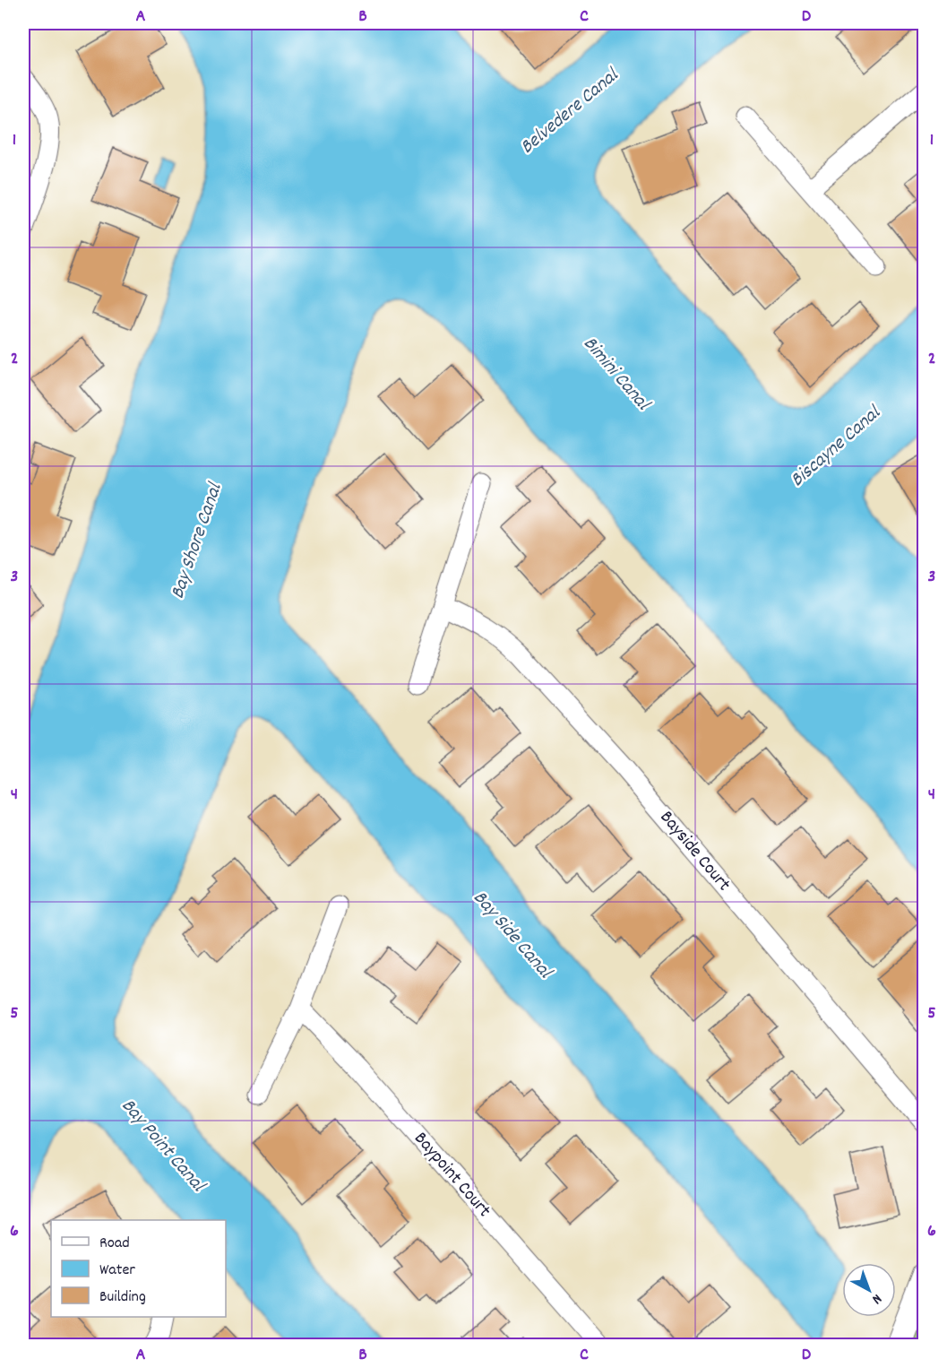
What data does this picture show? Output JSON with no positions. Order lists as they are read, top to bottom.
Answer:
{
  "streets": {
    "street": ["Bayside Court", "Baypoint Court"]
  },
  "water": [
    "Belvedere Canal",
    "Bimini Canal",
    "Biscayne Canal",
    "Bay Shore Canal",
    "Bay Side Canal",
    "Bay Point Canal"
  ],
  "legend": ["Road", "Water", "Building"],
  "north": "bottom right",
  "grid": {
    "columns": [
      "A",
      "B",
      "C",
      "D"
    ],
    "rows": [
      "1",
      "2",
      "3",
      "4",
      "5",
      "6"
    ]
  }
}
